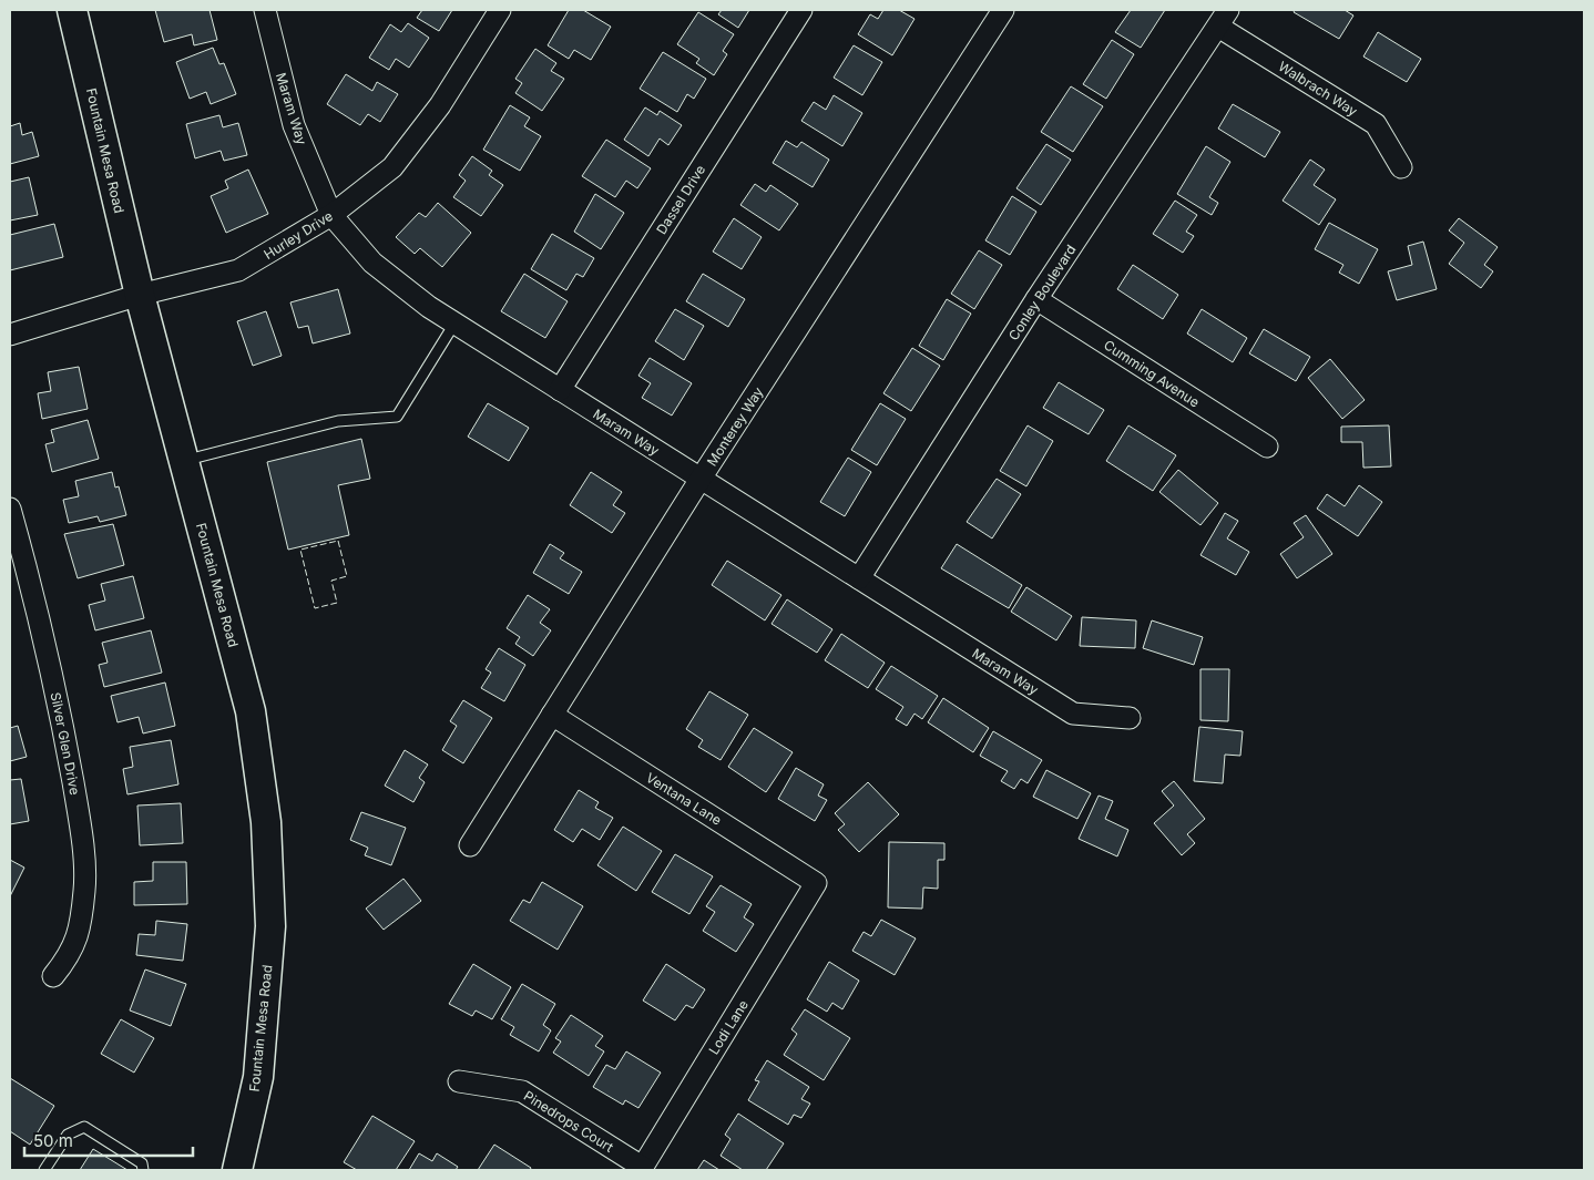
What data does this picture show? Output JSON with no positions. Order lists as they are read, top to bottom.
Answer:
{
  "streets": {
    "main road": ["Fountain Mesa Road"],
    "street": [
      "Walbrach Way",
      "Maram Way",
      "Dassel Drive",
      "Hurley Drive",
      "Conley Boulevard",
      "Cumming Avenue",
      "Monterey Way",
      "Silver Glen Drive",
      "Ventana Lane",
      "Lodi Lane",
      "Pinedrops Court"
    ]
  },
  "crossings": [
    ["Walbrach Way", "Conley Boulevard"],
    ["Maram Way", "Dassel Drive"],
    ["Maram Way", "Hurley Drive"],
    ["Maram Way", "Conley Boulevard"],
    ["Maram Way", "Monterey Way"],
    ["Fountain Mesa Road", "Hurley Drive"],
    ["Conley Boulevard", "Cumming Avenue"],
    ["Monterey Way", "Ventana Lane"],
    ["Ventana Lane", "Lodi Lane"],
    ["Lodi Lane", "Pinedrops Court"]
  ],
  "scale_bar": "50 m"
}
